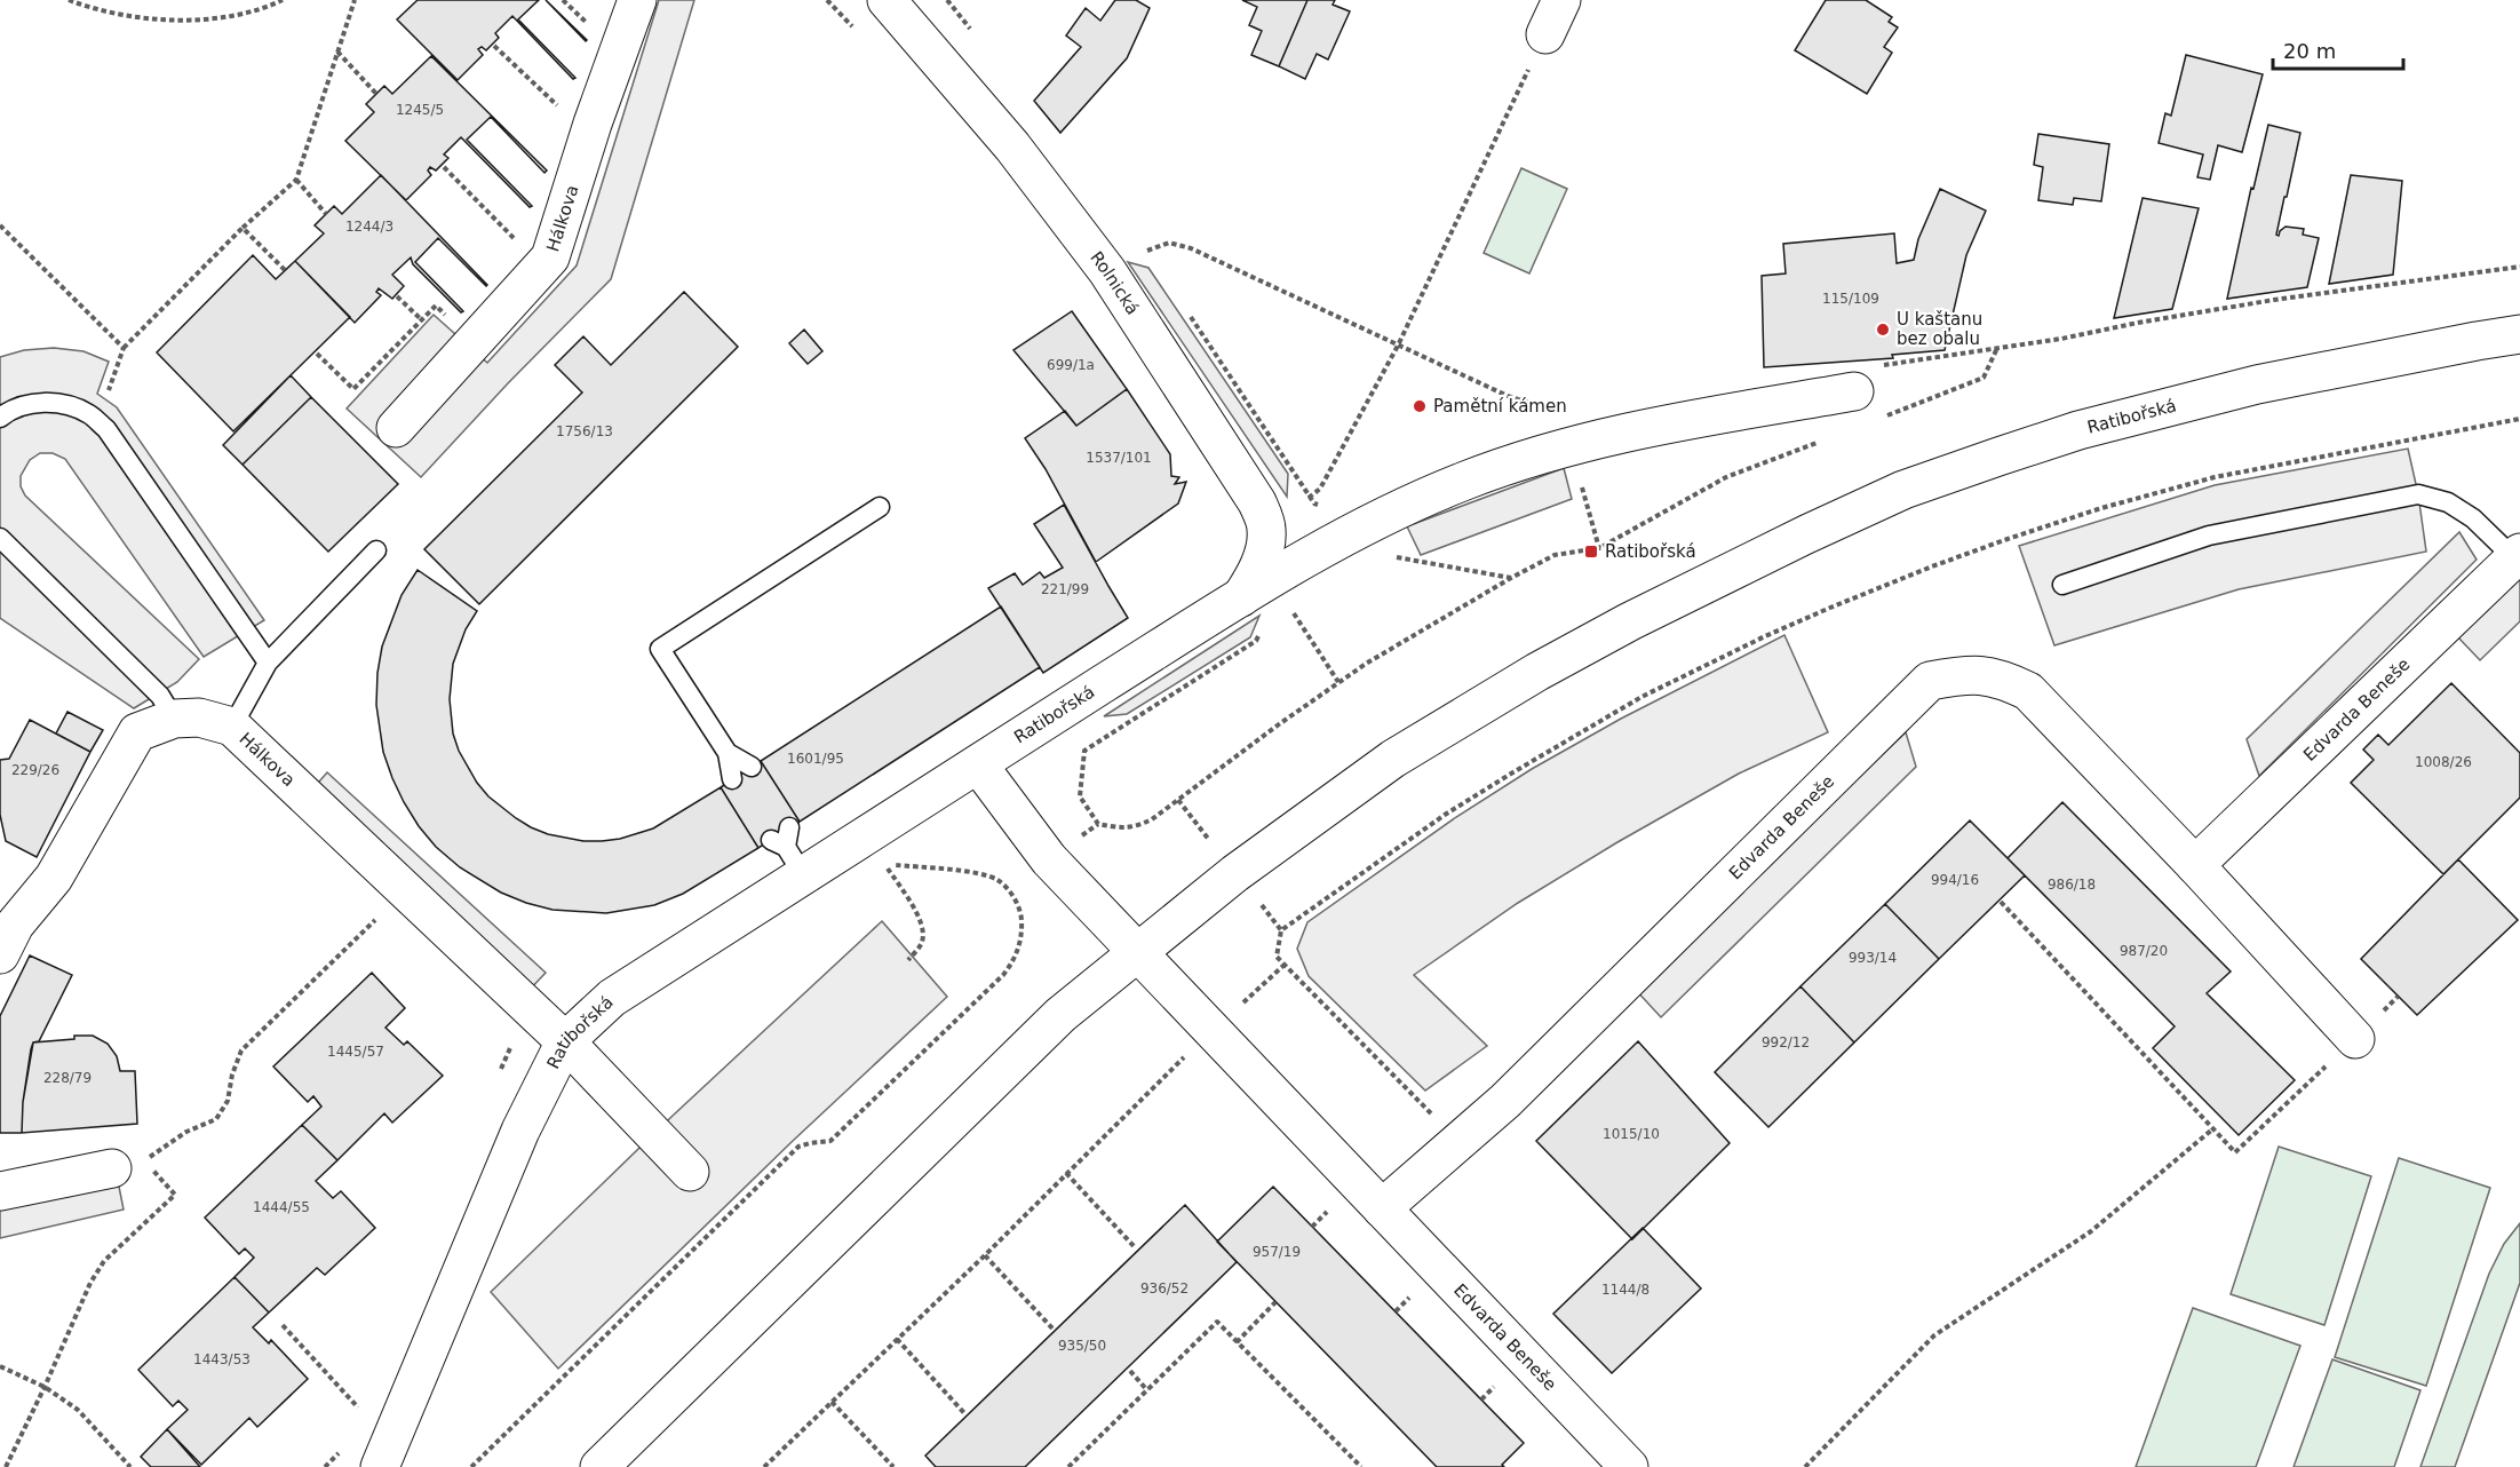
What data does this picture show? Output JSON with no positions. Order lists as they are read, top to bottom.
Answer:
{
  "streets": {
    "street": [
      "Hálkova",
      "Rolnická",
      "Ratibořská",
      "Edvarda Beneše"
    ]
  },
  "crossings": [
    ["Hálkova", "Ratibořská"],
    ["Ratibořská", "Edvarda Beneše"]
  ],
  "places": {
    "other": ["U kaštanu bez obalu", "Pamětní kámen"],
    "transit": ["Ratibořská"]
  },
  "house_numbers": [
    "1245/5",
    "1244/3",
    "115/109",
    "699/1a",
    "1756/13",
    "1537/101",
    "221/99",
    "1601/95",
    "1008/26",
    "229/26",
    "994/16",
    "986/18",
    "987/20",
    "993/14",
    "992/12",
    "1445/57",
    "228/79",
    "1015/10",
    "1444/55",
    "957/19",
    "936/52",
    "1144/8",
    "935/50",
    "1443/53"
  ],
  "scale_bar": "20 m"
}
